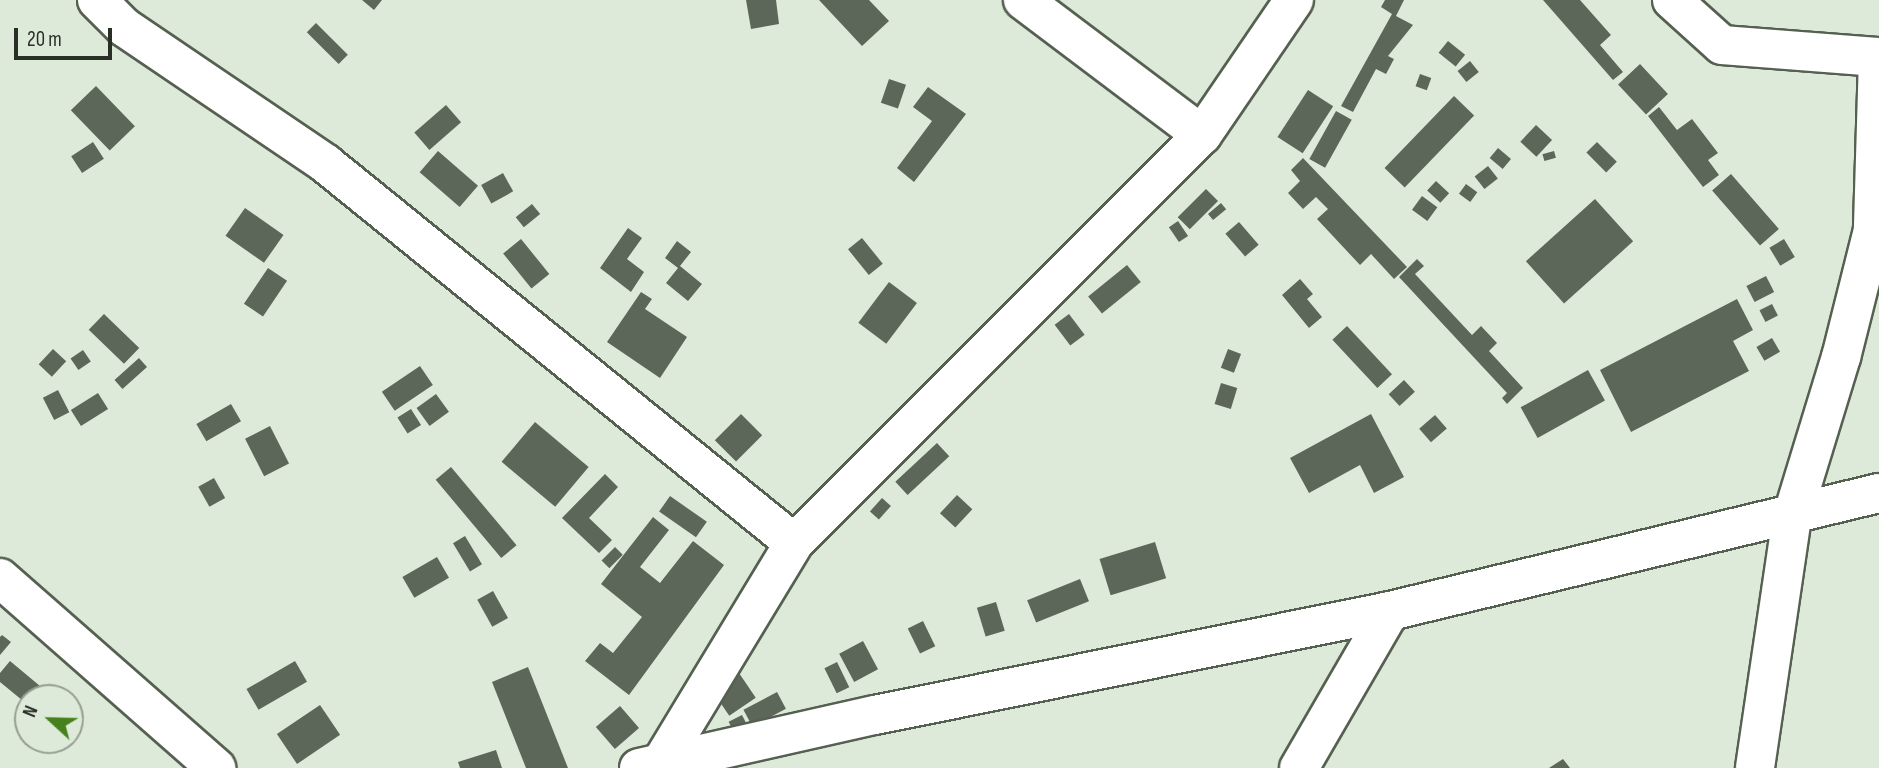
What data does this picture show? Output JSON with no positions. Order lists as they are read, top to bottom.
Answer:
{
  "scale_bar": "20 m",
  "north": "left"
}
